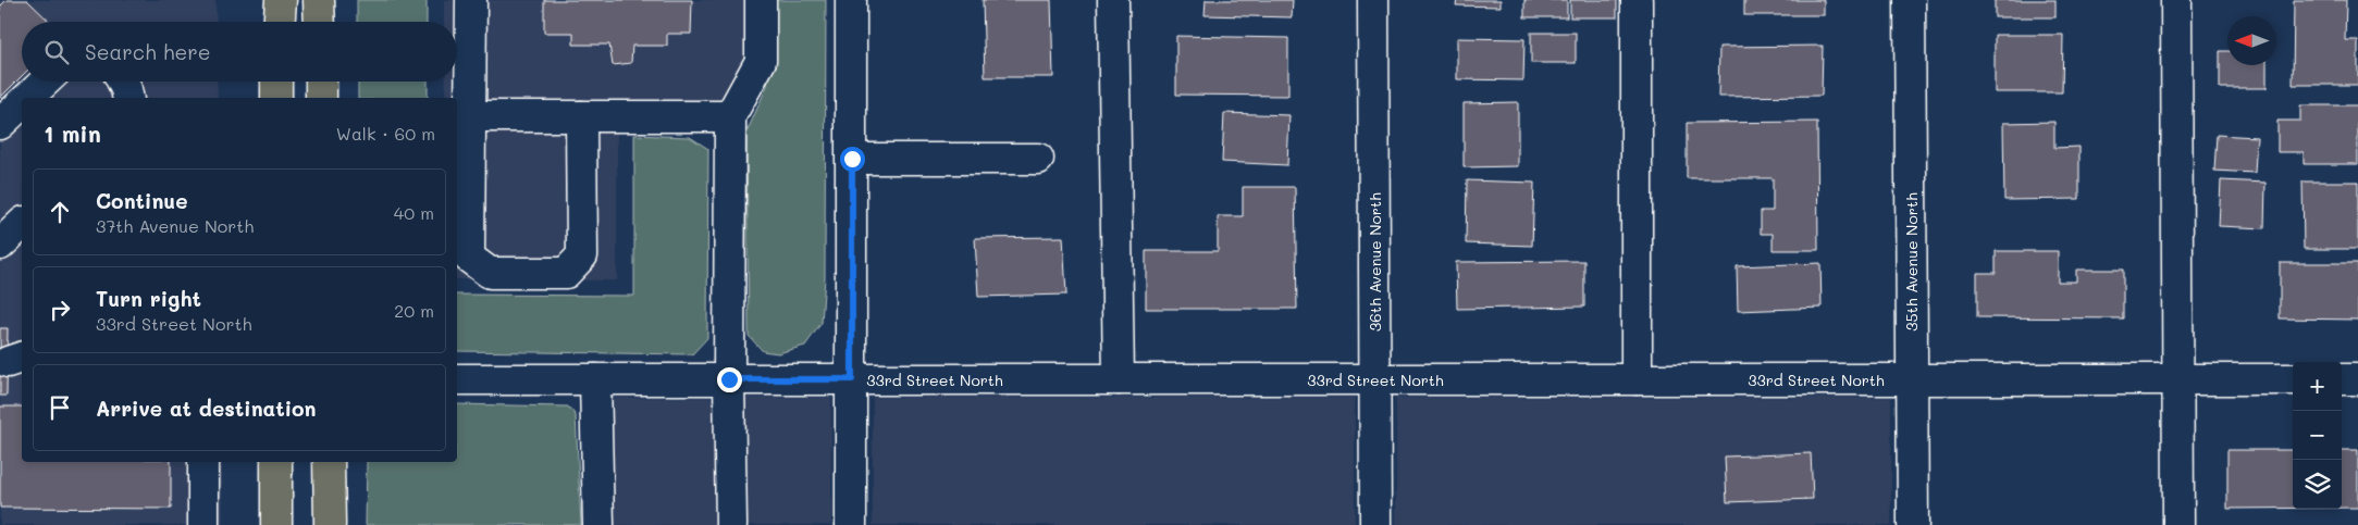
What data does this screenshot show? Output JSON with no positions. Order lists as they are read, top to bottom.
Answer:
{
  "streets": {
    "street": ["36th Avenue North", "35th Avenue North", "33rd Street North"]
  },
  "crossings": [
    ["36th Avenue North", "33rd Street North"],
    ["35th Avenue North", "33rd Street North"]
  ],
  "north": "left",
  "page": {
    "search": "Search here",
    "heading": ["1 min", "Walk · 60 m"],
    "list": [
      ["Continue", "37th Avenue North", "40 m"],
      ["Turn right", "33rd Street North", "20 m"],
      "Arrive at destination"
    ],
    "map_buttons": ["+", "−"]
  }
}
